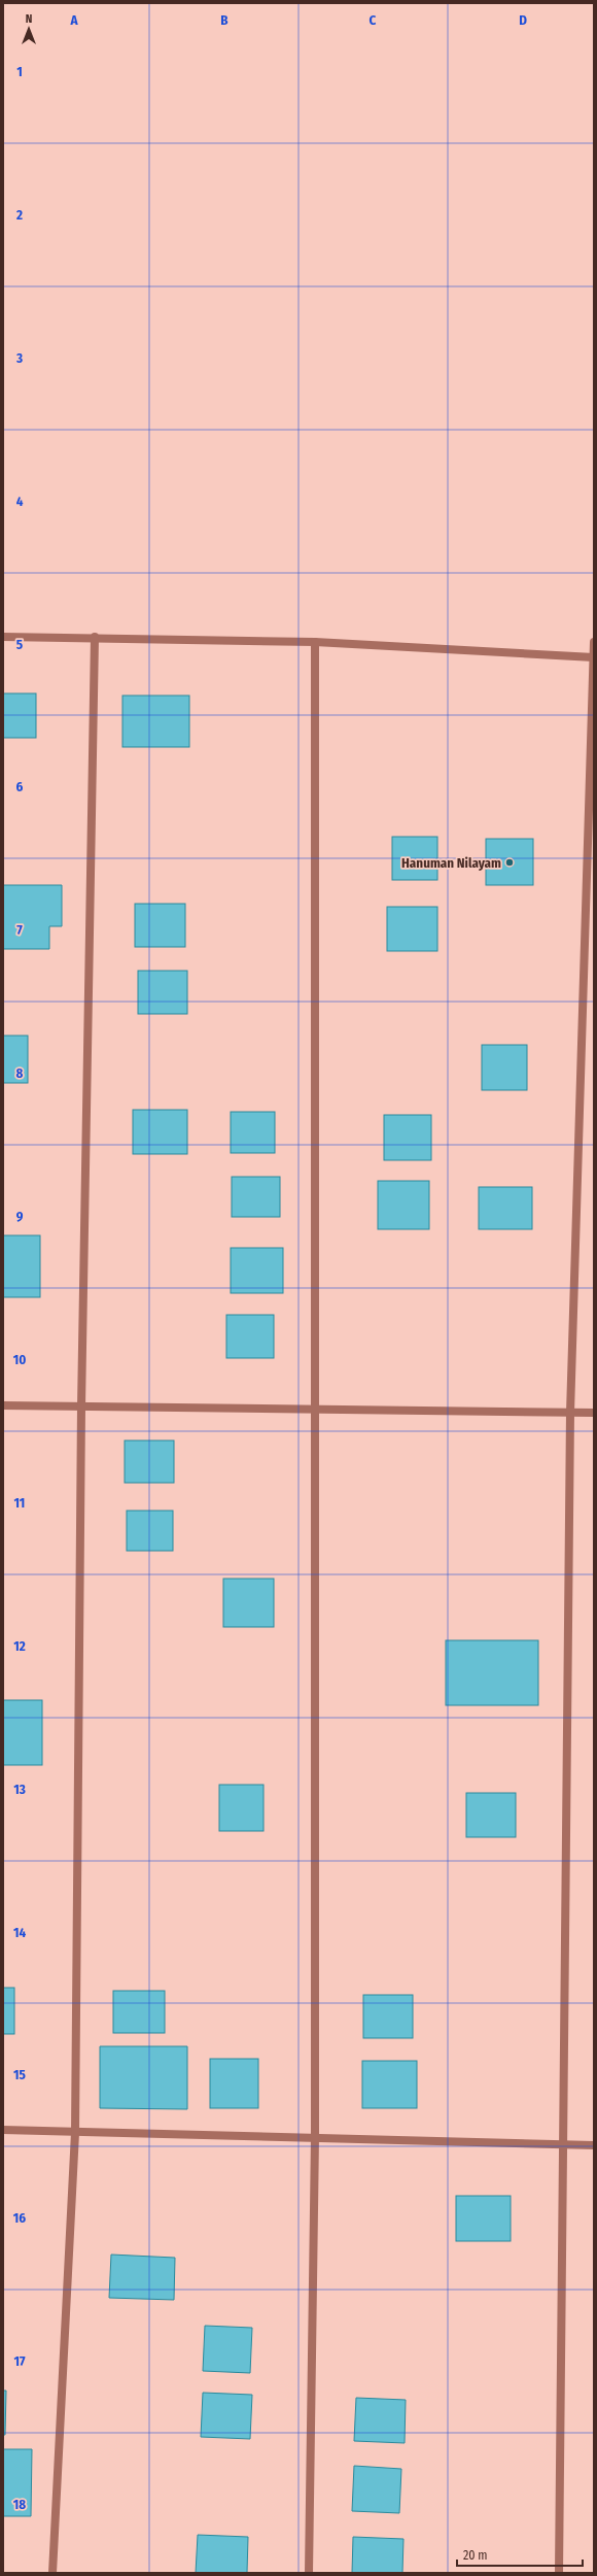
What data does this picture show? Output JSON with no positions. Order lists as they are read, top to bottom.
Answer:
{
  "places": ["Hanuman Nilayam"],
  "scale_bar": "20 m",
  "north": "top",
  "grid": {
    "columns": [
      "A",
      "B",
      "C",
      "D"
    ],
    "rows": [
      "1",
      "2",
      "3",
      "4",
      "5",
      "6",
      "7",
      "8",
      "9",
      "10",
      "11",
      "12",
      "13",
      "14",
      "15",
      "16",
      "17",
      "18"
    ]
  }
}
